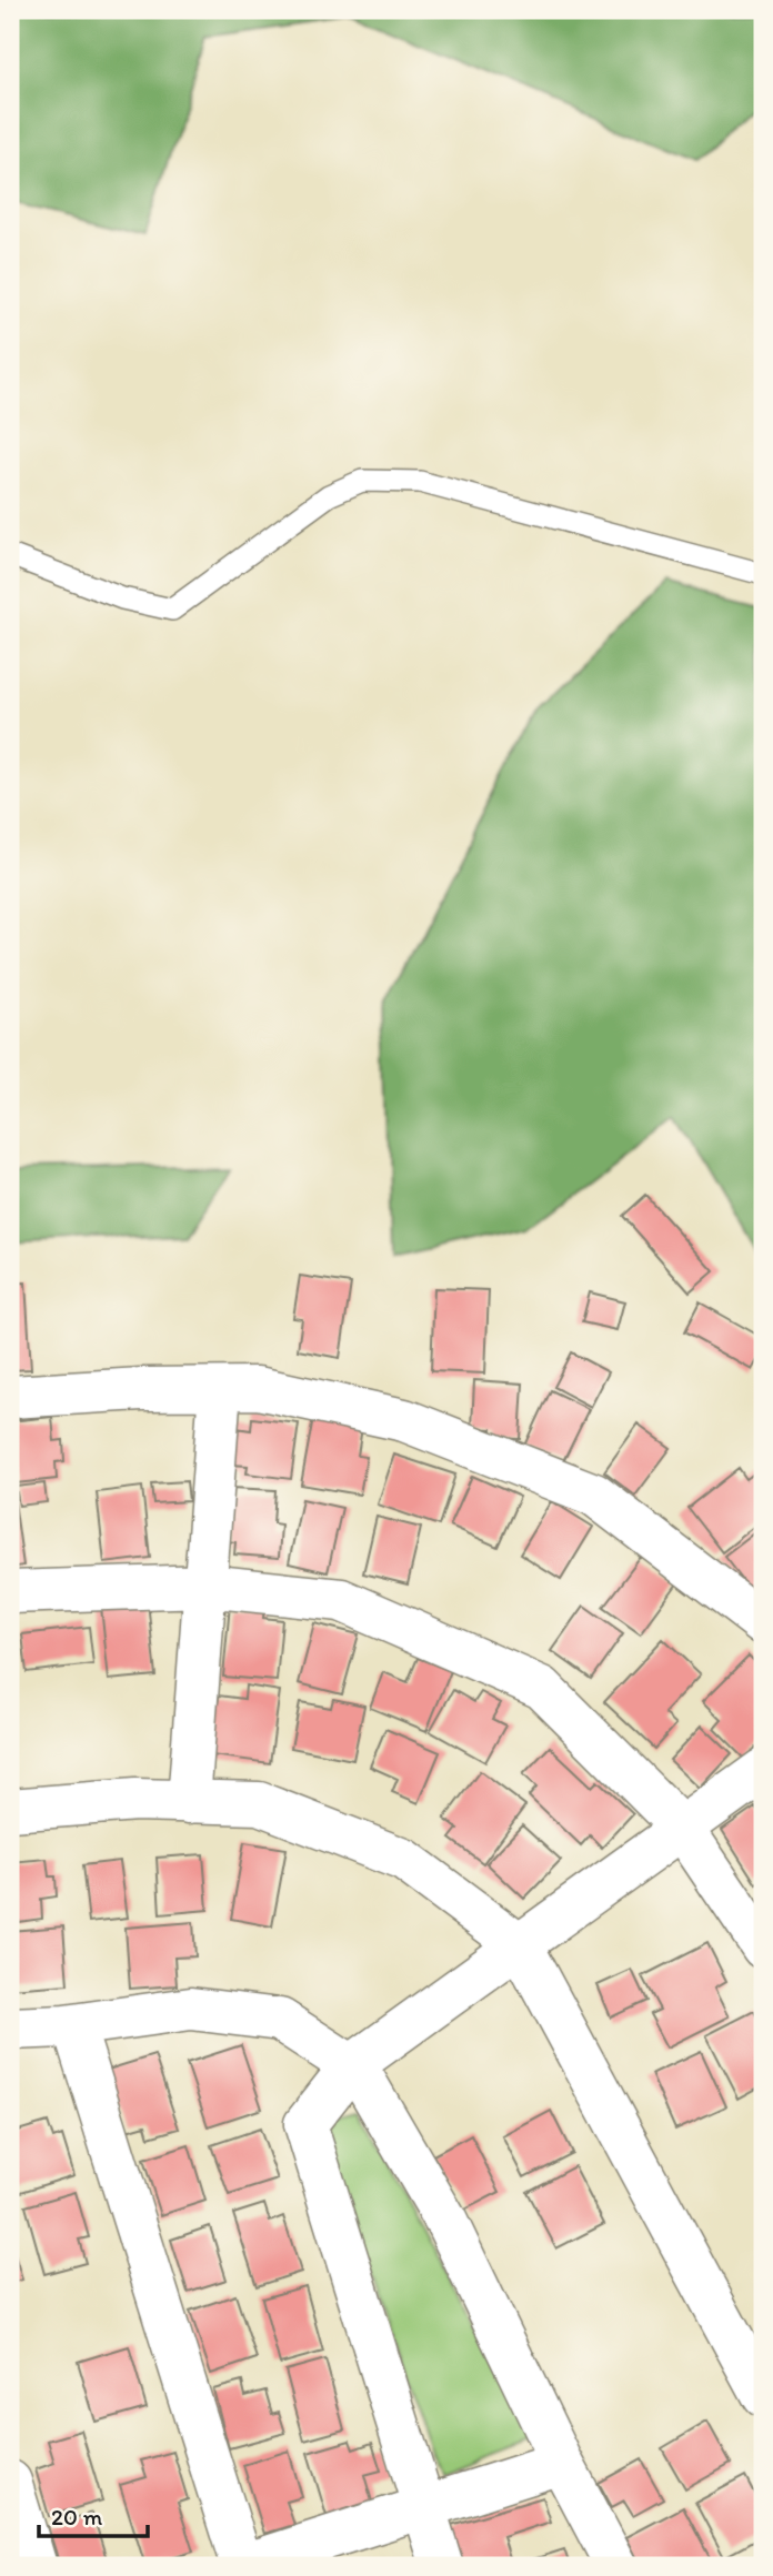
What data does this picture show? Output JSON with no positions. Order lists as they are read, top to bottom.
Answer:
{
  "scale_bar": "20 m"
}
